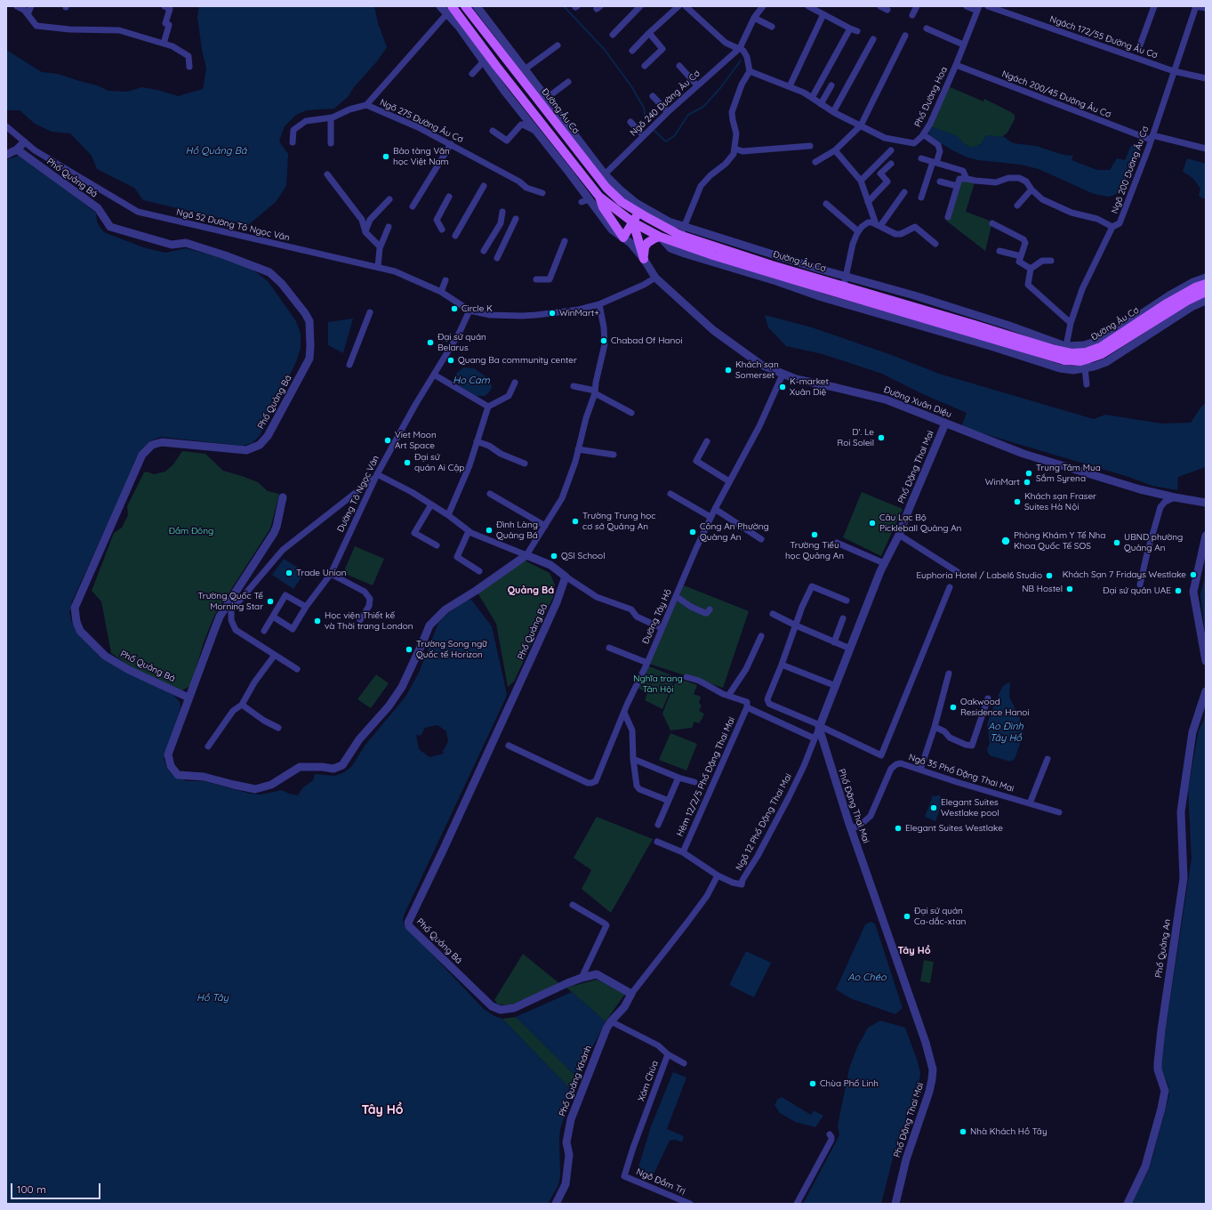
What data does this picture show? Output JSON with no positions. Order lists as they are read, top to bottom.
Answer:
{
  "streets": {
    "main road": ["Đường Âu Cơ"],
    "street": [
      "Ngách 172/55 Đường Âu Cơ",
      "Ngách 200/45 Đường Âu Cơ",
      "Phố Đường Hoa",
      "Ngõ 240 Đường Âu Cơ",
      "Ngõ 275 Đường Âu Cơ",
      "Ngõ 200 Đường Âu Cơ",
      "Phố Quảng Bá",
      "Ngõ 52 Đường Tô Ngọc Vân",
      "Đường Xuân Diệu",
      "Phố Đặng Thai Mai",
      "Đường Tô Ngọc Vân",
      "Đường Tây Hồ",
      "Ngõ 35 Phố Đặng Thai Mai",
      "Hẻm 12/2/5 Phố Đặng Thai Mai",
      "Ngõ 12 Phố Đặng Thai Mai",
      "Phố Quảng An",
      "Phố Quảng Khánh",
      "Xóm Chùa",
      "Ngõ Đầm Trị"
    ]
  },
  "crossings": [
    ["Ngách 172/55 Đường Âu Cơ", "Ngõ 200 Đường Âu Cơ"],
    ["Ngách 200/45 Đường Âu Cơ", "Phố Đường Hoa"],
    ["Ngách 200/45 Đường Âu Cơ", "Ngõ 200 Đường Âu Cơ"],
    ["Ngõ 240 Đường Âu Cơ", "Đường Âu Cơ"],
    ["Đường Âu Cơ", "Ngõ 275 Đường Âu Cơ"],
    ["Đường Âu Cơ", "Ngõ 200 Đường Âu Cơ"],
    ["Đường Âu Cơ", "Đường Xuân Diệu"],
    ["Phố Quảng Bá", "Phố Quảng Khánh"],
    ["Ngõ 52 Đường Tô Ngọc Vân", "Đường Tô Ngọc Vân"],
    ["Đường Xuân Diệu", "Phố Đặng Thai Mai"],
    ["Đường Xuân Diệu", "Đường Tây Hồ"],
    ["Phố Đặng Thai Mai", "Ngõ 35 Phố Đặng Thai Mai"],
    ["Phố Đặng Thai Mai", "Ngõ 12 Phố Đặng Thai Mai"],
    ["Phố Quảng Khánh", "Xóm Chùa"],
    ["Xóm Chùa", "Ngõ Đầm Trị"]
  ],
  "districts": ["Quảng Bá", "Tây Hồ", "Tây Hồ"],
  "water": [
    "Hồ Quảng Bá",
    "Ho Cam",
    "Ao Đình Tây Hồ",
    "Ao Chéo",
    "Hồ Tây"
  ],
  "parks": ["Đầm Đông", "Nghĩa trang Tân Hội"],
  "places": [
    "Bảo tàng Văn học Việt Nam",
    "Circle K",
    "WinMart+",
    "Chabad Of Hanoi",
    "Đại sứ quán Belarus",
    "Quang Ba community center",
    "Khách sạn Somerset",
    "K-market Xuân Diệ",
    "D'. Le Roi Soleil",
    "Viet Moon Art Space",
    "Đại sứ quán Ai Cập",
    "Trung Tâm Mua Sắm Syrena",
    "WinMart",
    "Khách sạn Fraser Suites Hà Nội",
    "Trường Trung học cơ sở Quảng An",
    "Câu Lạc Bộ Pickleball Quảng An",
    "Đình Làng Quảng Bá",
    "Công An Phường Quảng An",
    "Trường Tiểu học Quảng An",
    "Phòng Khám Y Tế Nha Khoa Quốc Tế SOS",
    "UBND phường Quảng An",
    "QSI School",
    "Trade Union",
    "Khách Sạn 7 Fridays Westlake",
    "Euphoria Hotel / Label6 Studio",
    "NB Hostel",
    "Đại sứ quán UAE",
    "Trường Quốc Tế Morning Star",
    "Học viện Thiết kế và Thời trang London",
    "Trường Song ngữ Quốc tế Horizon",
    "Oakwood Residence Hanoi",
    "Elegant Suites Westlake pool",
    "Elegant Suites Westlake",
    "Đại sứ quán Ca-dắc-xtan",
    "Chùa Phổ Linh",
    "Nhà Khách Hồ Tây"
  ],
  "scale_bar": "100 m"
}
